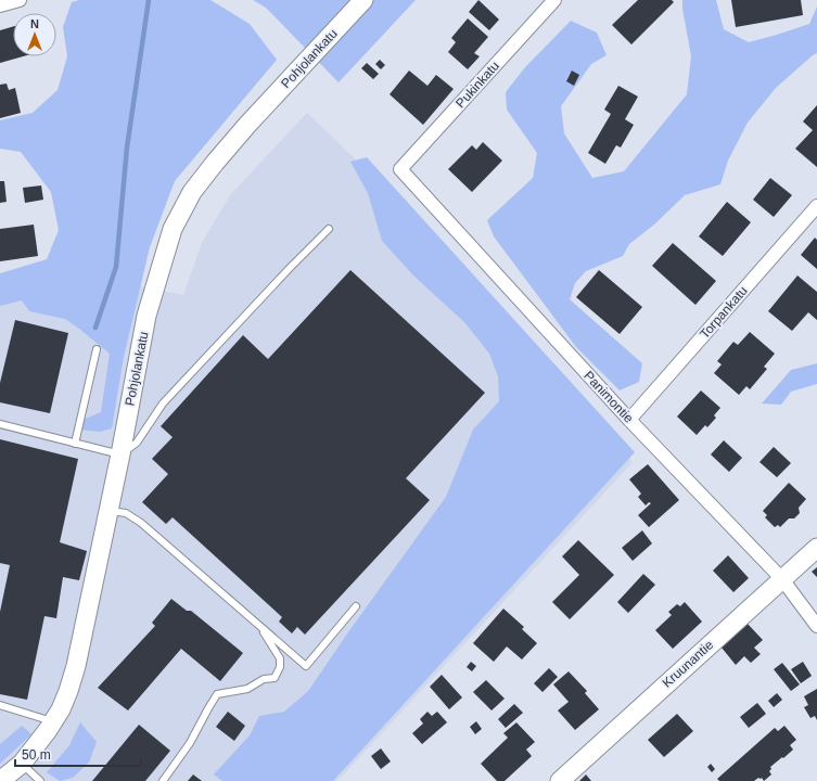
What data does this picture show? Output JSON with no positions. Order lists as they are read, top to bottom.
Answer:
{
  "streets": {
    "main road": ["Pohjolankatu", "Kruunantie"],
    "street": ["Pukinkatu", "Torpankatu", "Panimontie"]
  },
  "crossings": [
    ["Pukinkatu", "Panimontie"],
    ["Torpankatu", "Panimontie"],
    ["Panimontie", "Kruunantie"]
  ],
  "scale_bar": "50 m",
  "north": "top"
}
